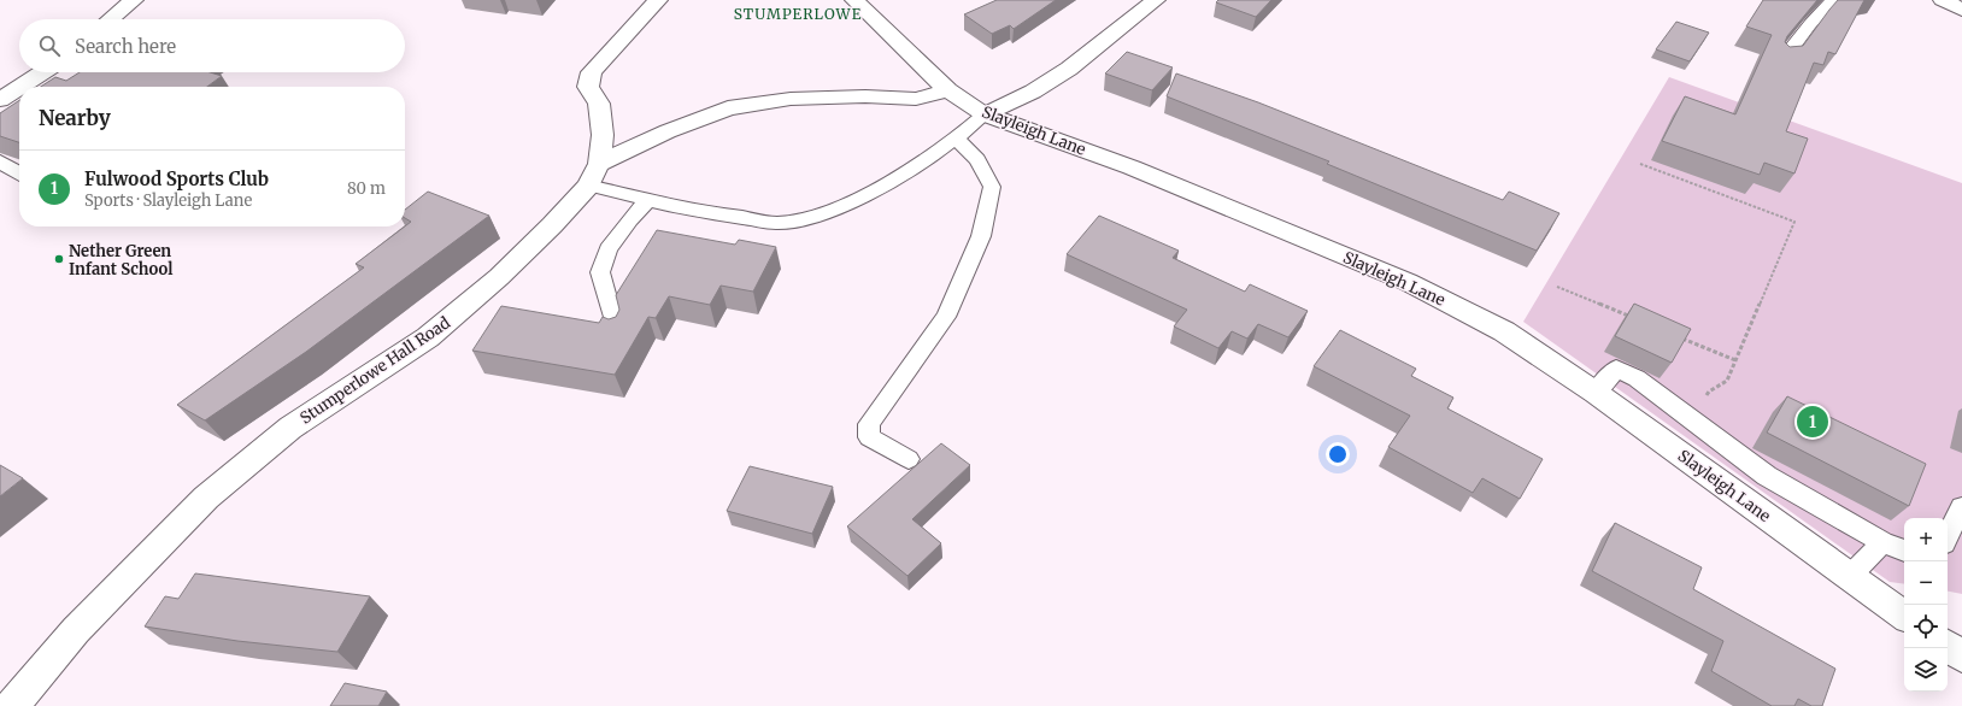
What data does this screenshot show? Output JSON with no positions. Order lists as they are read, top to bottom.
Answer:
{
  "streets": {
    "street": ["Slayleigh Lane", "Stumperlowe Hall Road"]
  },
  "crossings": [
    ["Slayleigh Lane", "Stumperlowe Hall Road"]
  ],
  "districts": ["STUMPERLOWE"],
  "places": ["Nether Green Infant School"],
  "page": {
    "search": "Search here",
    "heading": "Nearby",
    "list": [
      {
        "mark": "1",
        "name": "Fulwood Sports Club",
        "note": "Sports · Slayleigh Lane",
        "value": "80 m"
      }
    ],
    "pins": "1",
    "map_buttons": ["+", "−"]
  }
}
